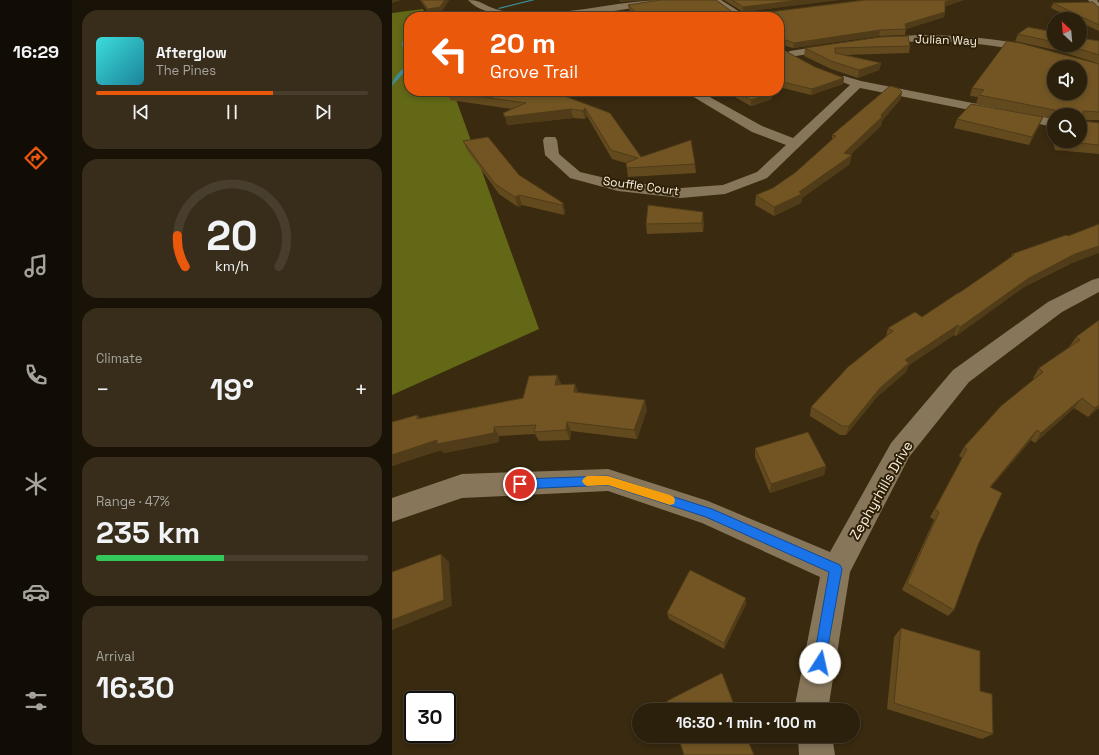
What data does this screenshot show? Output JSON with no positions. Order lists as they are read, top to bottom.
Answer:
{
  "streets": {
    "street": ["Julian Way", "Souffle Court", "Zephyrhills Drive"]
  },
  "north": "top left",
  "page": {
    "tabs": "16:29",
    "turn": ["20 m", "Grove Trail"],
    "song": ["Afterglow", "The Pines"],
    "tile": [
      "Climate",
      ["Range · 47%", "235 km"],
      ["Arrival", "16:30"]
    ],
    "heat": ["−", "19°", "+"],
    "limit": "30",
    "trip": "16:30 · 1 min · 100 m",
    "gauge": ["20", "km/h"]
  }
}
